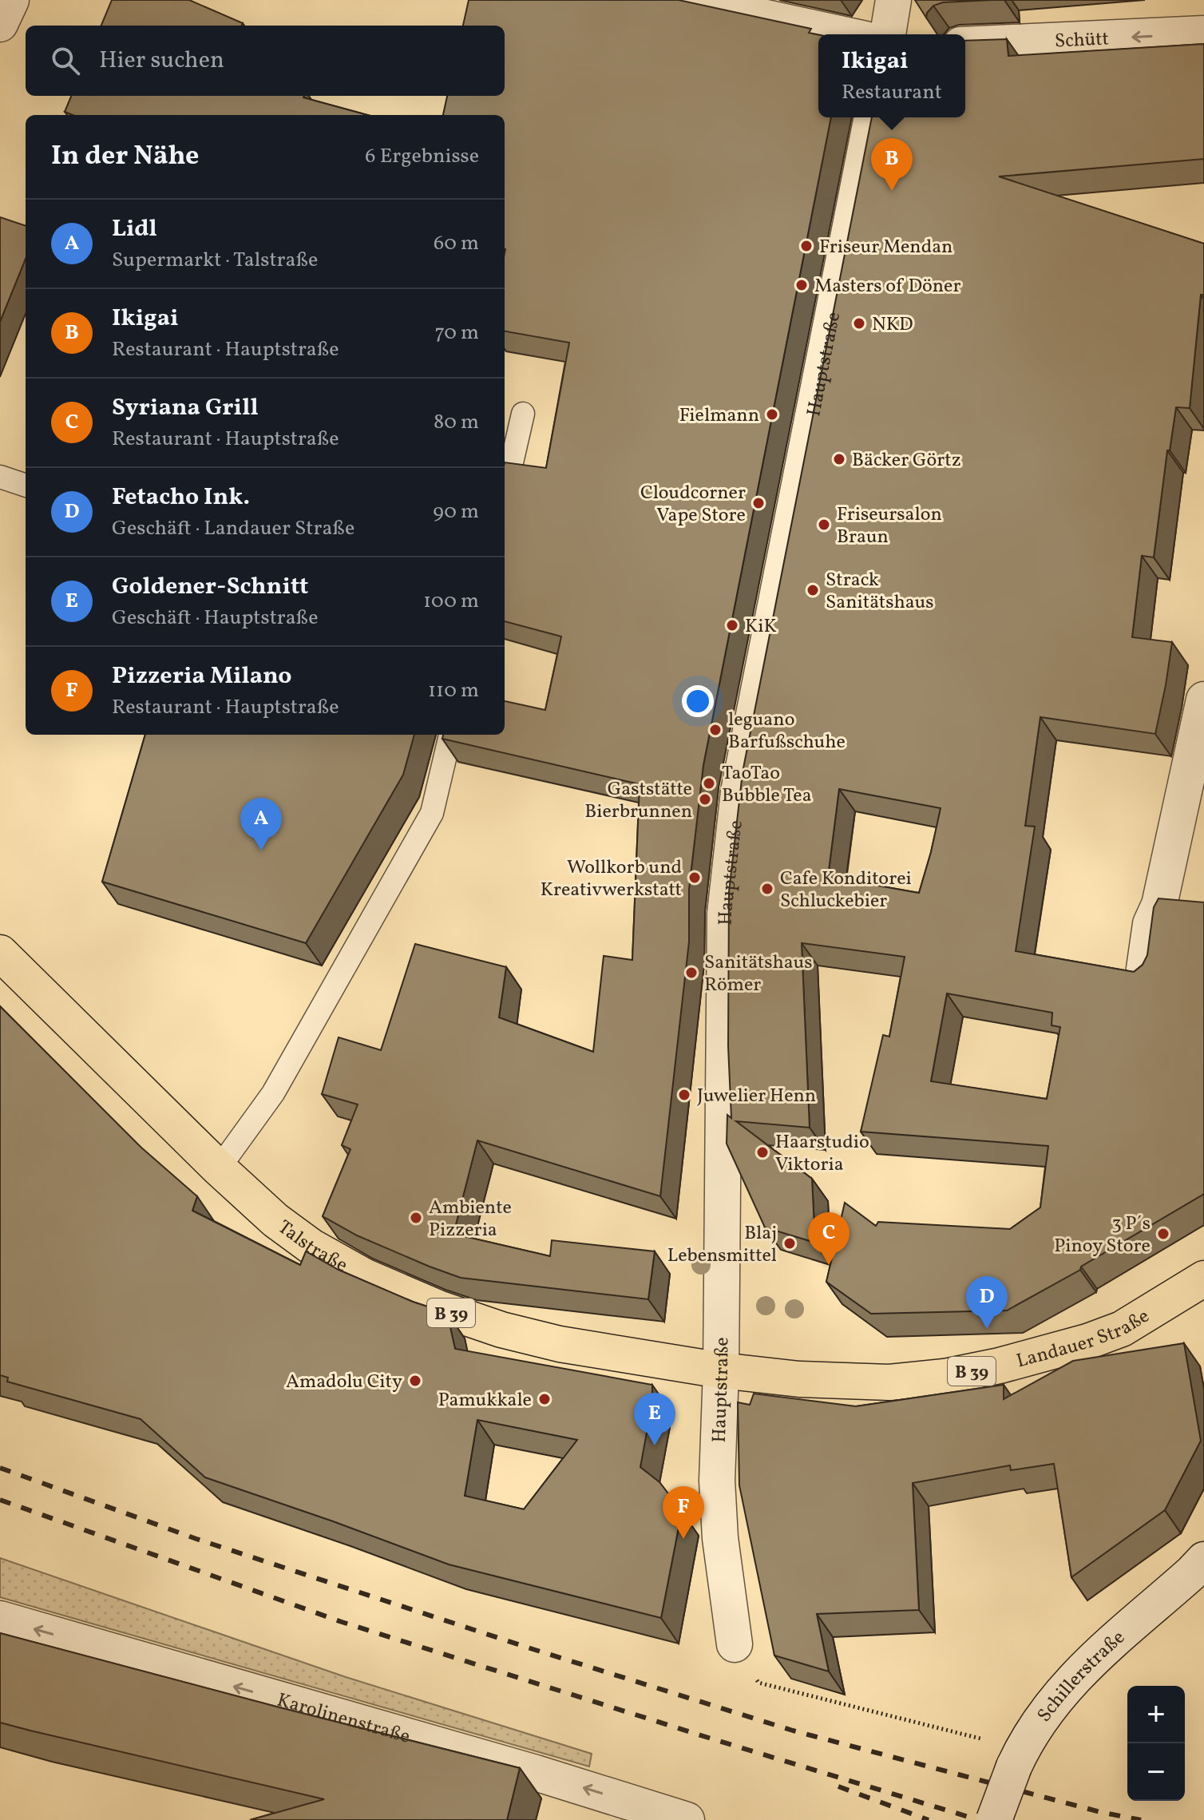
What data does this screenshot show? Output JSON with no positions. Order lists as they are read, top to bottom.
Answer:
{
  "streets": {
    "main road": ["Talstraße", "B 39", "Landauer Straße"],
    "street": [
      "Schütt",
      "Hauptstraße",
      "Schillerstraße",
      "Karolinenstraße"
    ]
  },
  "crossings": [
    ["Hauptstraße", "Talstraße"],
    ["Hauptstraße", "Landauer Straße"],
    ["Talstraße", "Landauer Straße"]
  ],
  "one_way": ["Schütt", "Karolinenstraße"],
  "places": [
    "Friseur Mendan",
    "Masters of Döner",
    "NKD",
    "Fielmann",
    "Bäcker Görtz",
    "Cloudcorner Vape Store",
    "Friseursalon Braun",
    "Strack Sanitätshaus",
    "KiK",
    "leguano Barfußschuhe",
    "TaoTao Bubble Tea",
    "Gaststätte Bierbrunnen",
    "Wollkorb und Kreativwerkstatt",
    "Cafe Konditorei Schluckebier",
    "Sanitätshaus Römer",
    "Juwelier Henn",
    "Haarstudio Viktoria",
    "Ambiente Pizzeria",
    "3 P´s Pinoy Store",
    "Blaj Lebensmittel",
    "Amadolu City",
    "Pamukkale"
  ],
  "page": {
    "search": "Hier suchen",
    "popup": ["Ikigai", "Restaurant"],
    "heading": ["In der Nähe", "6 Ergebnisse"],
    "pins": [
      "B",
      "A",
      "C",
      "D",
      "E",
      "F"
    ],
    "list": [
      {
        "mark": "A",
        "name": "Lidl",
        "note": "Supermarkt · Talstraße",
        "value": "60 m"
      },
      {
        "mark": "B",
        "name": "Ikigai",
        "note": "Restaurant · Hauptstraße",
        "value": "70 m"
      },
      {
        "mark": "C",
        "name": "Syriana Grill",
        "note": "Restaurant · Hauptstraße",
        "value": "80 m"
      },
      {
        "mark": "D",
        "name": "Fetacho Ink.",
        "note": "Geschäft · Landauer Straße",
        "value": "90 m"
      },
      {
        "mark": "E",
        "name": "Goldener-Schnitt",
        "note": "Geschäft · Hauptstraße",
        "value": "100 m"
      },
      {
        "mark": "F",
        "name": "Pizzeria Milano",
        "note": "Restaurant · Hauptstraße",
        "value": "110 m"
      }
    ],
    "map_buttons": ["+", "−"]
  }
}
